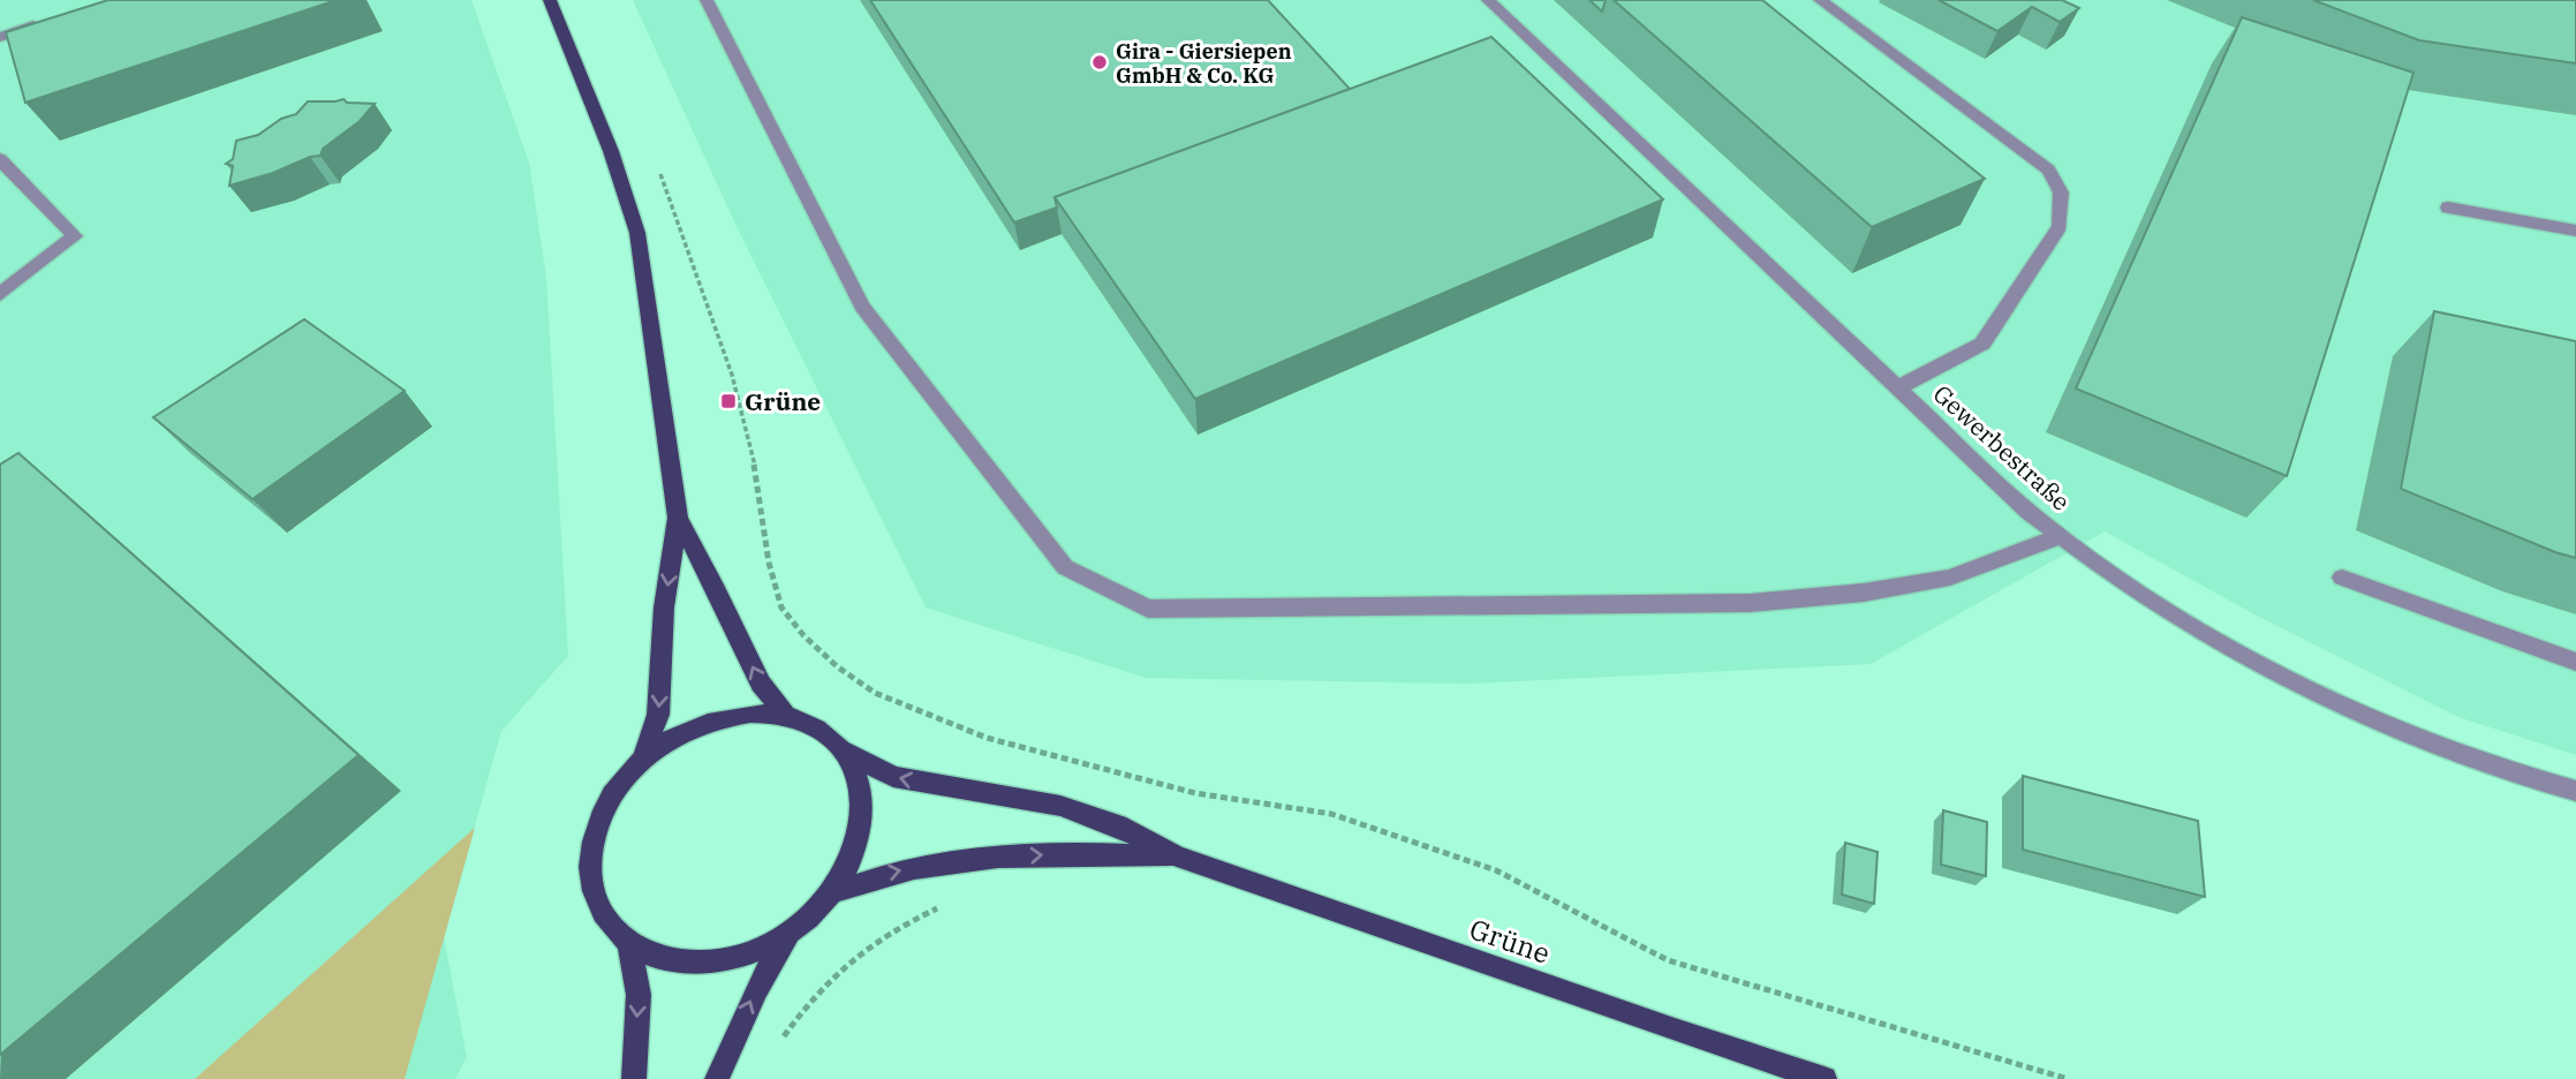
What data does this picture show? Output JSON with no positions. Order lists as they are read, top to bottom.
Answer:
{
  "streets": {
    "main road": ["Grüne"],
    "street": ["Gewerbestraße"]
  },
  "places": {
    "other": ["Gira - Giersiepen GmbH & Co. KG"],
    "transit": ["Grüne"]
  }
}
